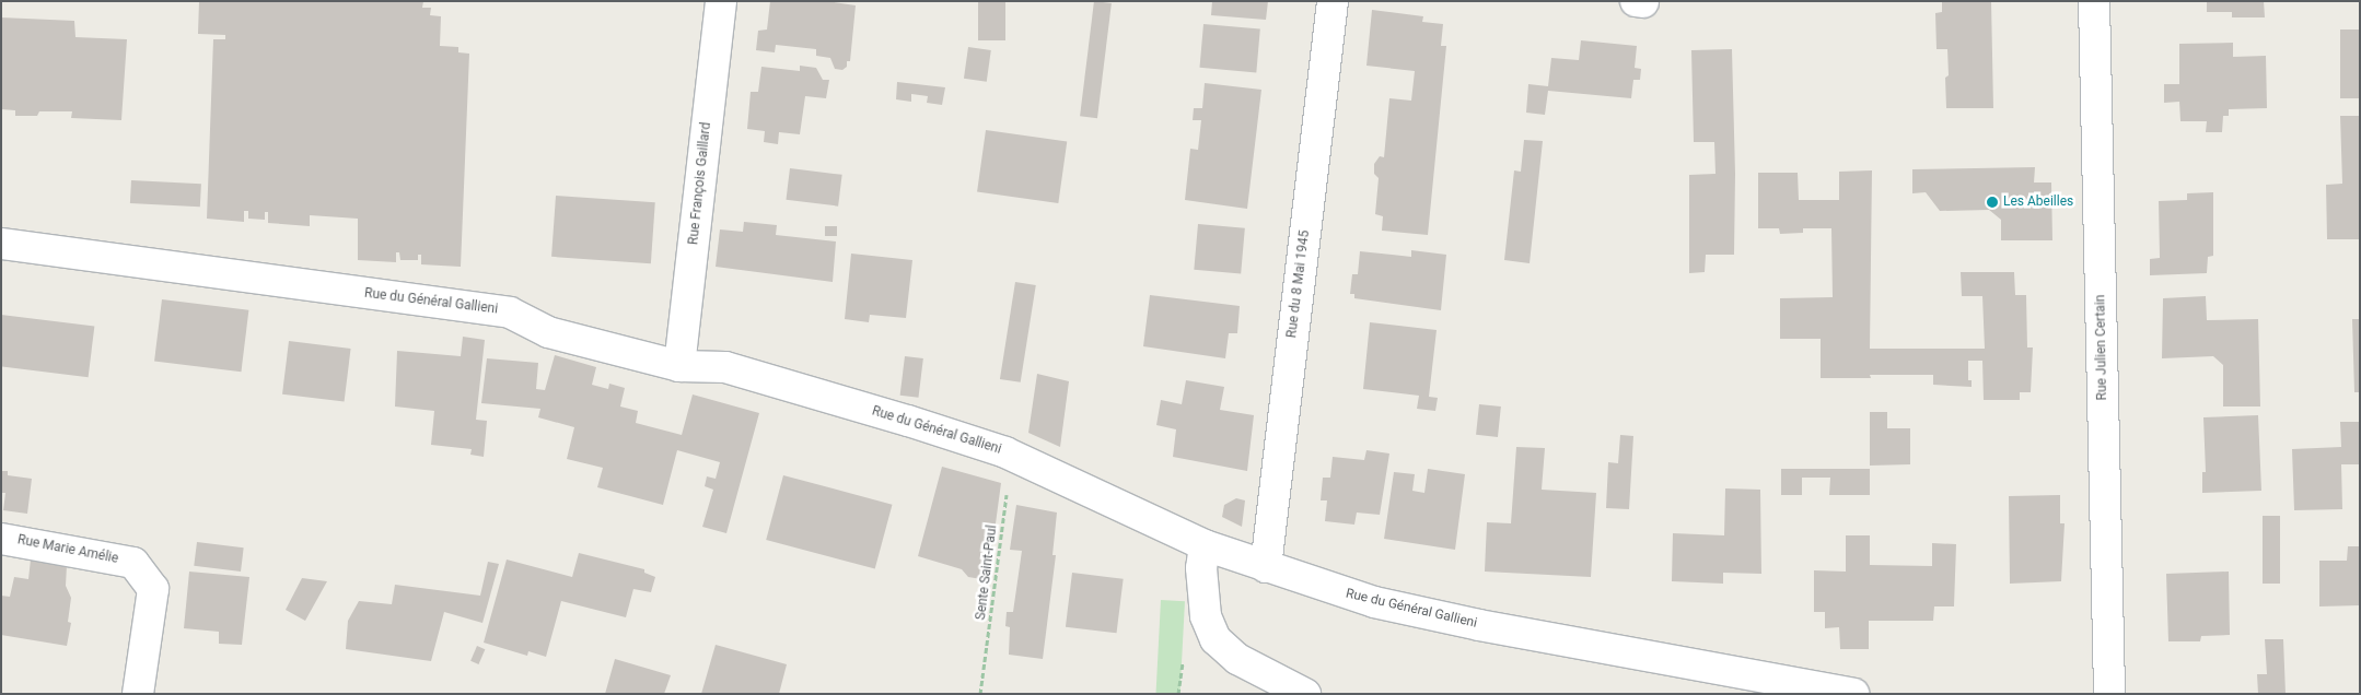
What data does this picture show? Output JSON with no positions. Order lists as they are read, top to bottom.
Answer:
{
  "streets": {
    "street": [
      "Rue François Gaillard",
      "Rue du 8 Mai 1945",
      "Rue du Général Gallieni",
      "Rue Julien Certain",
      "Rue Marie Amélie"
    ],
    "path": ["Sente Saint-Paul"]
  },
  "crossings": [
    ["Rue François Gaillard", "Rue du Général Gallieni"],
    ["Rue du 8 Mai 1945", "Rue du Général Gallieni"],
    ["Rue du Général Gallieni", "Sente Saint-Paul"]
  ],
  "places": ["Les Abeilles"]
}
